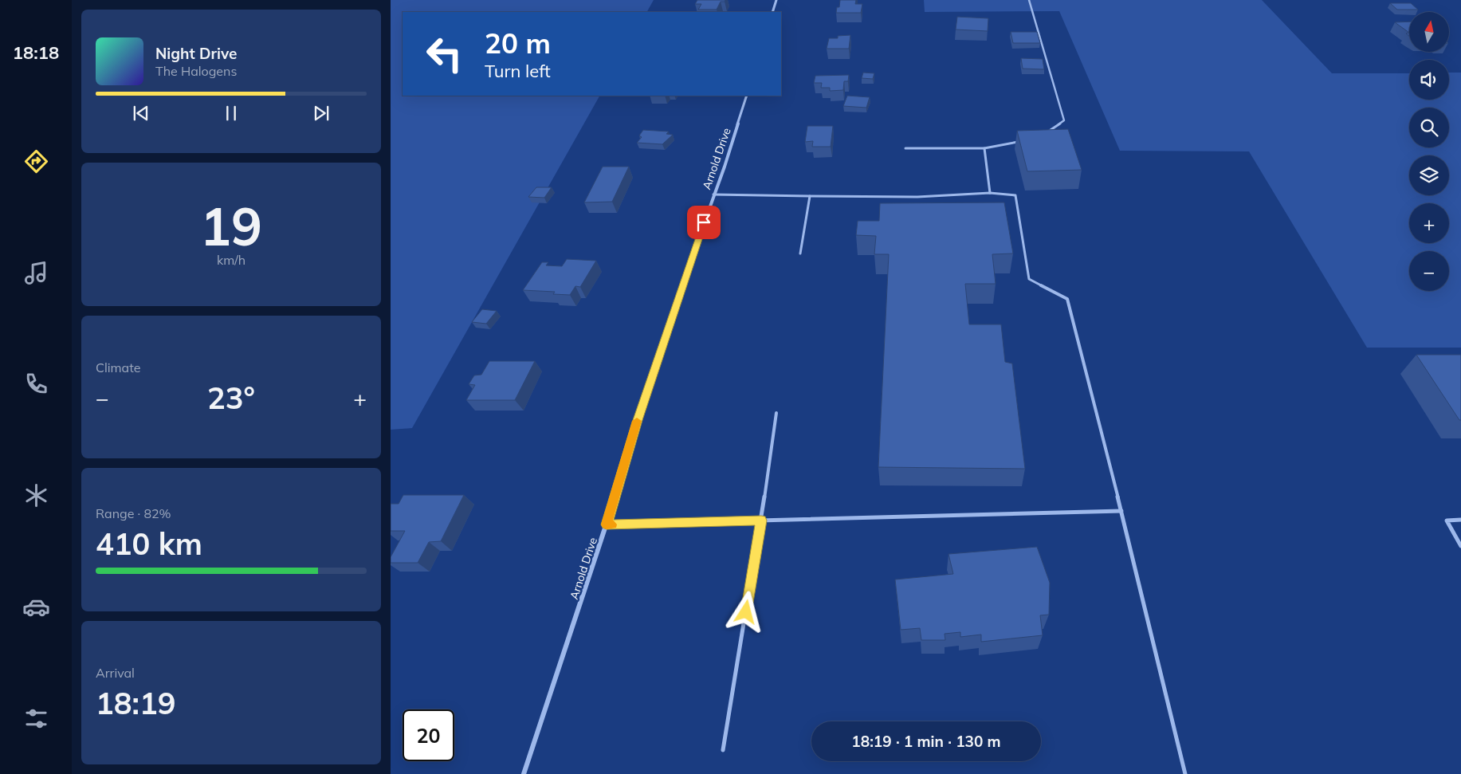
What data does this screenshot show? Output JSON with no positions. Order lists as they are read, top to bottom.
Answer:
{
  "streets": {
    "street": ["Arnold Drive"]
  },
  "north": "top",
  "page": {
    "tabs": "18:18",
    "map_buttons": ["+", "−"],
    "turn": ["20 m", "Turn left"],
    "song": ["Night Drive", "The Halogens"],
    "tile": [
      ["19", "km/h"],
      "Climate",
      ["Range · 82%", "410 km"],
      ["Arrival", "18:19"]
    ],
    "heat": ["−", "23°", "+"],
    "limit": "20",
    "trip": "18:19 · 1 min · 130 m"
  }
}
